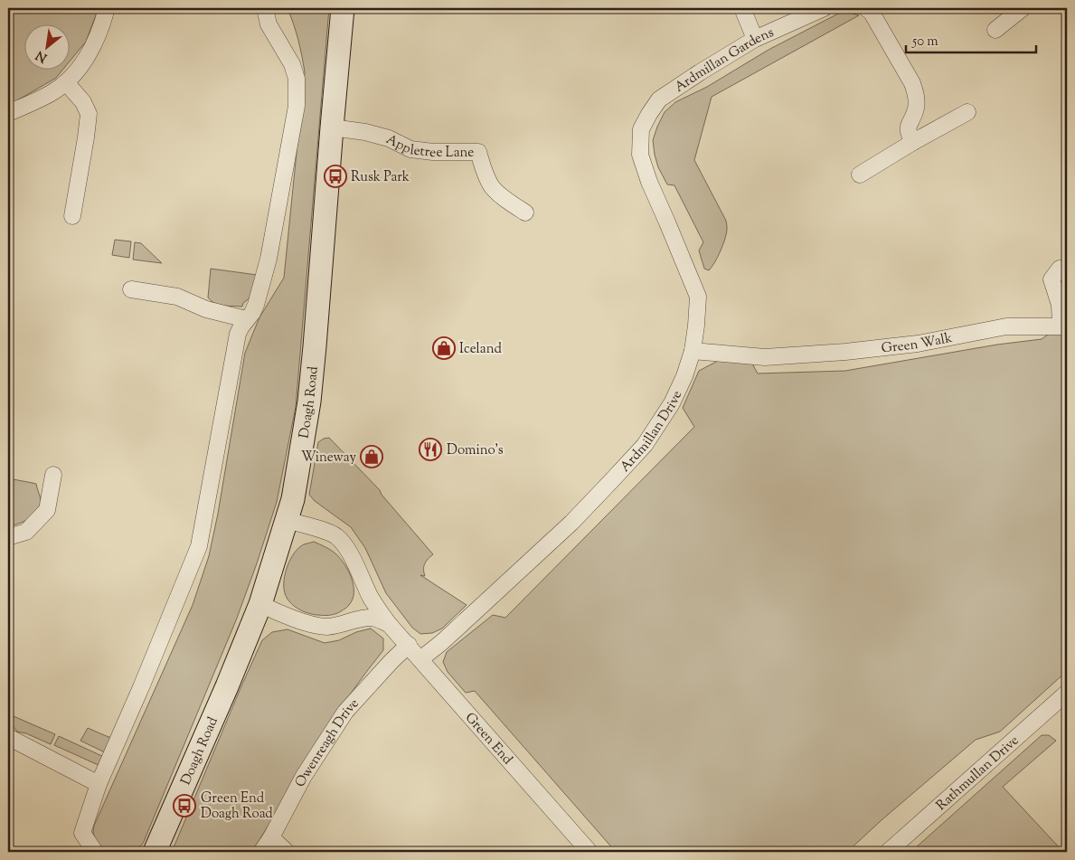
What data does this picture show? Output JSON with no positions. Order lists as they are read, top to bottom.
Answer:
{
  "streets": {
    "main road": ["Doagh Road"],
    "street": [
      "Ardmillan Gardens",
      "Appletree Lane",
      "Green Walk",
      "Ardmillan Drive",
      "Green End",
      "Owenreagh Drive",
      "Rathmullan Drive"
    ]
  },
  "crossings": [
    ["Ardmillan Gardens", "Ardmillan Drive"],
    ["Appletree Lane", "Doagh Road"],
    ["Green Walk", "Ardmillan Drive"],
    ["Doagh Road", "Green End"],
    ["Ardmillan Drive", "Green End"],
    ["Green End", "Owenreagh Drive"]
  ],
  "places": {
    "bus stop": ["Rusk Park", "Green End Doagh Road"],
    "shop": ["Iceland", "Wineway"],
    "restaurant": ["Domino's"]
  },
  "scale_bar": "50 m",
  "north": "bottom left"
}
